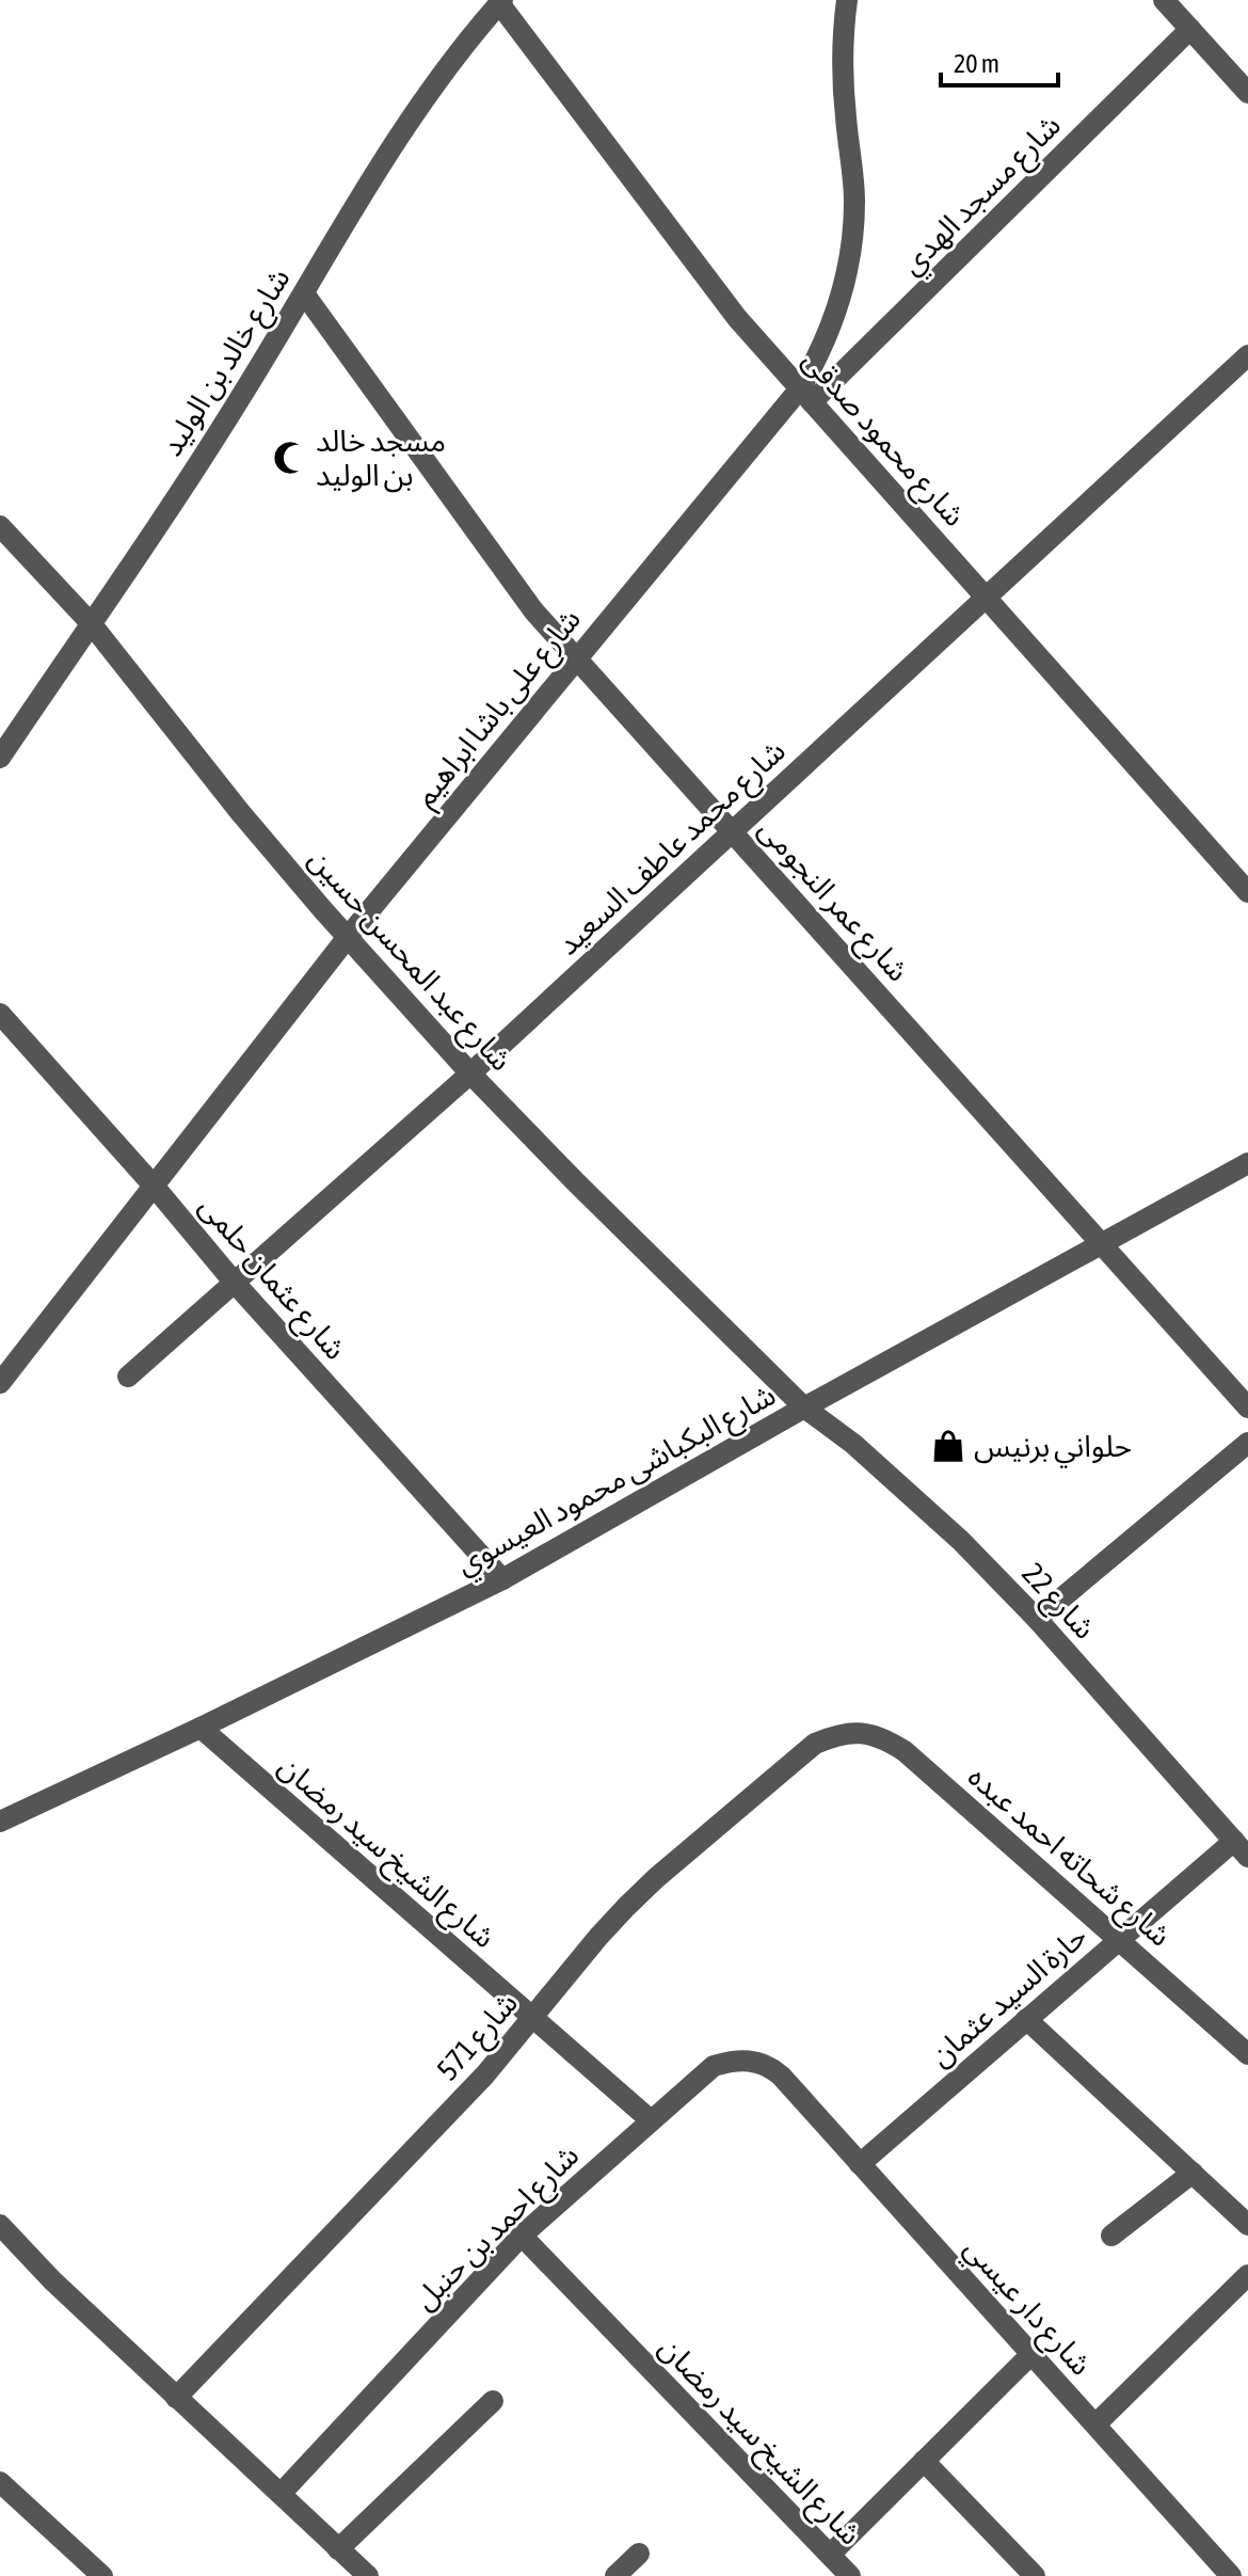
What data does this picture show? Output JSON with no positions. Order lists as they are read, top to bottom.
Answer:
{
  "streets": {
    "street": [
      "شارع مسجد الهدي",
      "شارع خالد بن الوليد",
      "شارع محمود صدقى",
      "شارع على باشا ابراهيم",
      "شارع محمد عاطف السعيد",
      "شارع عمر النجومى",
      "شارع عبد المحسن حسين",
      "شارع عثمان حلمى",
      "شارع البكباشى محمود العيسوي",
      "شارع 22",
      "شارع الشيخ سيد رمضان",
      "شارع شحاته احمد عبده",
      "حارة السيد عثمان",
      "شارع 571",
      "شارع احمد بن حنبل",
      "شارع دار عيسي"
    ]
  },
  "crossings": [
    ["شارع مسجد الهدي", "شارع محمود صدقى"],
    ["شارع مسجد الهدي", "شارع على باشا ابراهيم"],
    ["شارع خالد بن الوليد", "شارع محمود صدقى"],
    ["شارع خالد بن الوليد", "شارع عمر النجومى"],
    ["شارع خالد بن الوليد", "شارع عبد المحسن حسين"],
    ["شارع محمود صدقى", "شارع على باشا ابراهيم"],
    ["شارع محمود صدقى", "شارع محمد عاطف السعيد"],
    ["شارع على باشا ابراهيم", "شارع عمر النجومى"],
    ["شارع على باشا ابراهيم", "شارع عبد المحسن حسين"],
    ["شارع على باشا ابراهيم", "شارع عثمان حلمى"],
    ["شارع محمد عاطف السعيد", "شارع عمر النجومى"],
    ["شارع محمد عاطف السعيد", "شارع عبد المحسن حسين"],
    ["شارع محمد عاطف السعيد", "شارع عثمان حلمى"],
    ["شارع عمر النجومى", "شارع البكباشى محمود العيسوي"],
    ["شارع عبد المحسن حسين", "شارع البكباشى محمود العيسوي"],
    ["شارع عبد المحسن حسين", "شارع 22"],
    ["شارع عثمان حلمى", "شارع البكباشى محمود العيسوي"],
    ["شارع البكباشى محمود العيسوي", "شارع 22"],
    ["شارع البكباشى محمود العيسوي", "شارع الشيخ سيد رمضان"],
    ["شارع 22", "حارة السيد عثمان"],
    ["شارع الشيخ سيد رمضان", "شارع 571"],
    ["شارع الشيخ سيد رمضان", "شارع احمد بن حنبل"],
    ["شارع شحاته احمد عبده", "حارة السيد عثمان"],
    ["شارع شحاته احمد عبده", "شارع 571"],
    ["حارة السيد عثمان", "شارع دار عيسي"],
    ["شارع احمد بن حنبل", "شارع دار عيسي"]
  ],
  "places": {
    "mosque": ["مسجد خالد بن الوليد"],
    "shop": ["حلواني برنيس"]
  },
  "scale_bar": "20 m"
}
